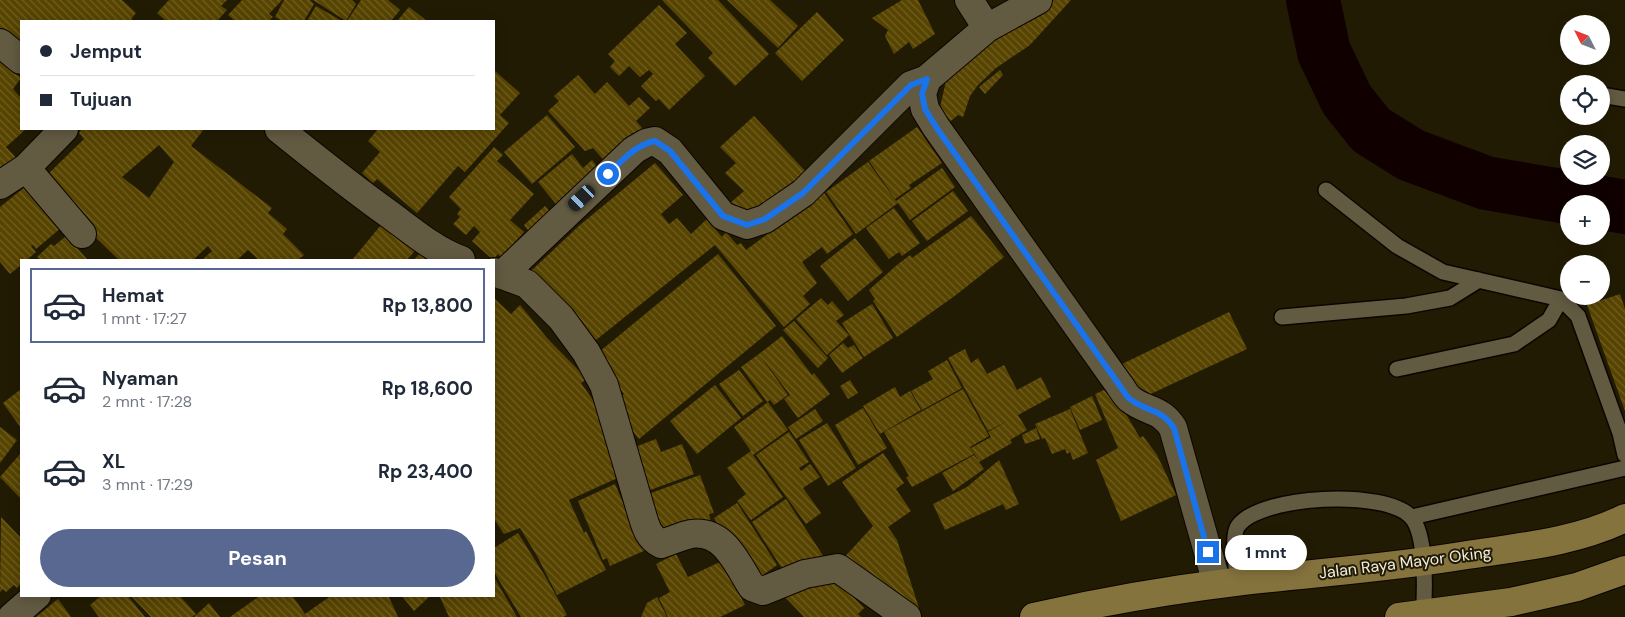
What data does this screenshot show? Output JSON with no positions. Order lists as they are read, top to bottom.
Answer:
{
  "streets": {
    "main road": ["Jalan Raya Mayor Oking"]
  },
  "north": "top left",
  "page": {
    "map_buttons": ["+", "−"],
    "banner": ["Jemput", "Tujuan"],
    "list": [
      {
        "name": "Hemat",
        "note": "1 mnt · 17:27",
        "value": "Rp 13,800"
      },
      {
        "name": "Nyaman",
        "note": "2 mnt · 17:28",
        "value": "Rp 18,600"
      },
      {
        "name": "XL",
        "note": "3 mnt · 17:29",
        "value": "Rp 23,400"
      }
    ],
    "buttons": "Pesan",
    "bubble": "1 mnt"
  }
}
